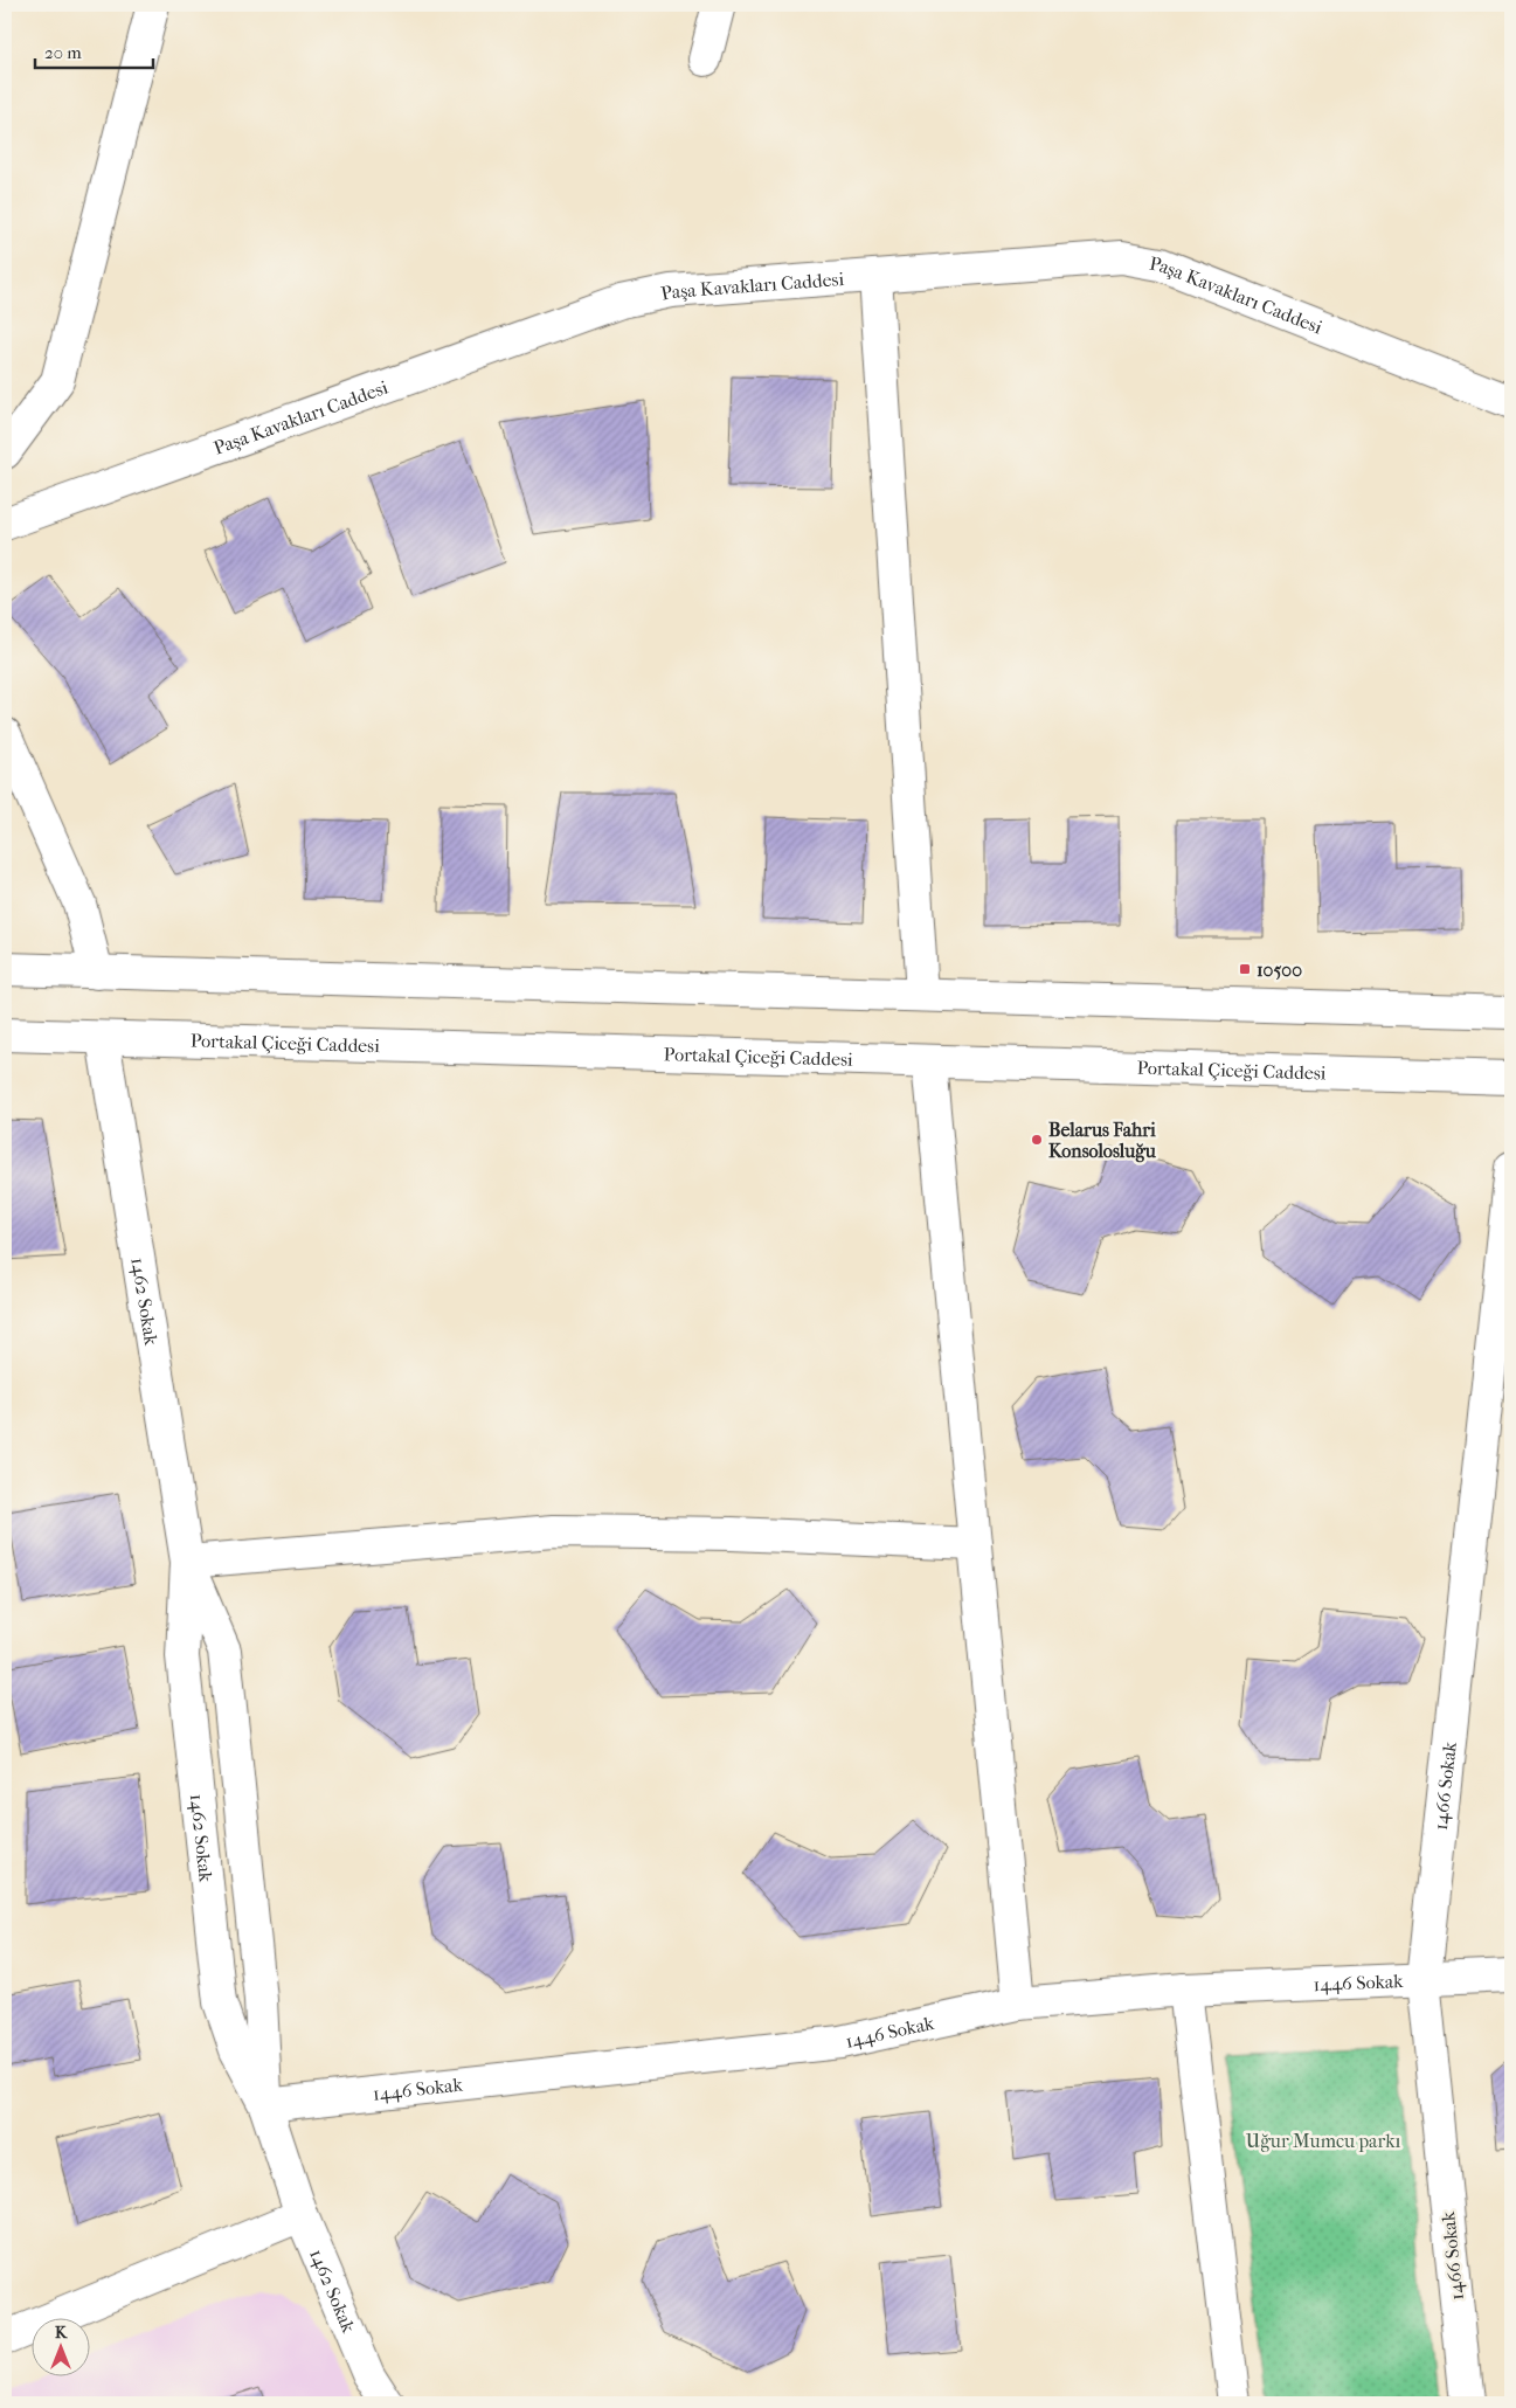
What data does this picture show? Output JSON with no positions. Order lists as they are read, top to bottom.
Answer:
{
  "streets": {
    "street": [
      "Paşa Kavakları Caddesi",
      "Portakal Çiceği Caddesi",
      "1462 Sokak",
      "1466 Sokak",
      "1446 Sokak"
    ]
  },
  "crossings": [
    ["Portakal Çiceği Caddesi", "1462 Sokak"],
    ["1462 Sokak", "1446 Sokak"],
    ["1466 Sokak", "1446 Sokak"]
  ],
  "parks": ["Uğur Mumcu parkı"],
  "places": {
    "transit": ["10500"],
    "other": ["Belarus Fahri Konsolosluğu"]
  },
  "scale_bar": "20 m",
  "north": "top"
}
